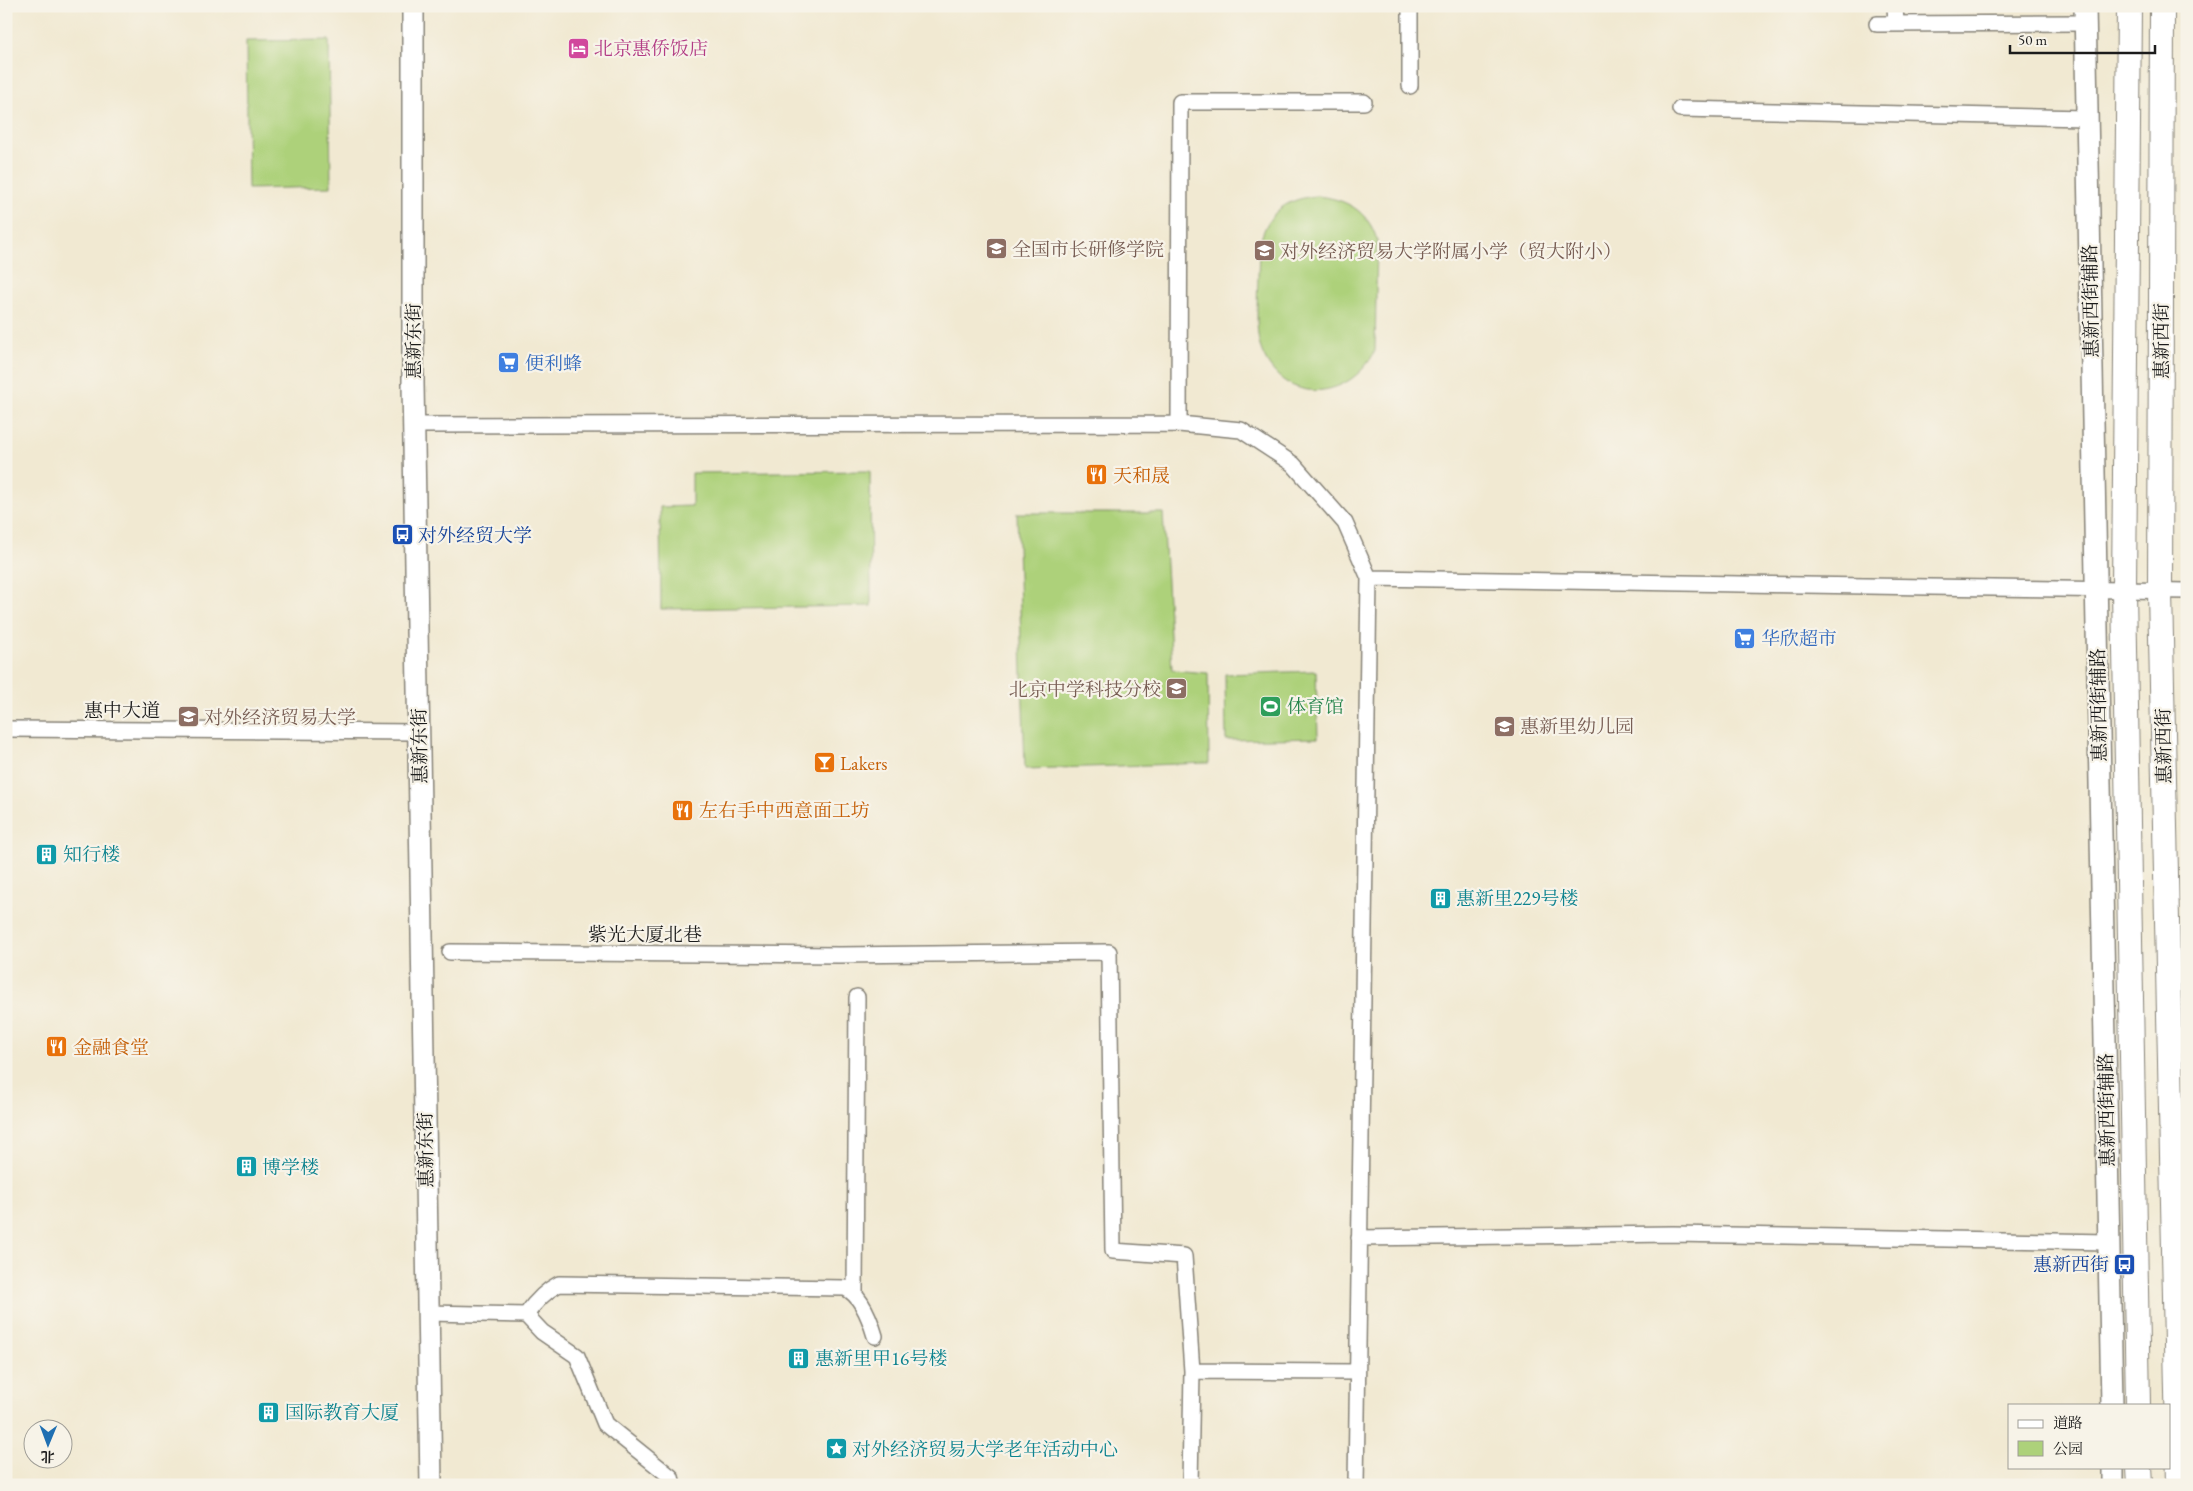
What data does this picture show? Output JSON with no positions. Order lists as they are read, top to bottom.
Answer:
{
  "streets": {
    "main road": ["惠新西街"],
    "street": [
      "惠新西街辅路",
      "惠新东街",
      "惠中大道",
      "紫光大厦北巷"
    ]
  },
  "crossings": [
    ["惠新东街", "惠中大道"]
  ],
  "places": {
    "hotel": ["北京惠侨饭店"],
    "school or university": [
      "全国市长研修学院",
      "对外经济贸易大学附属小学（贸大附小）",
      "北京中学科技分校",
      "对外经济贸易大学",
      "惠新里幼儿园"
    ],
    "supermarket": ["便利蜂", "华欣超市"],
    "restaurant": ["天和晟", "左右手中西意面工坊", "金融食堂"],
    "bus stop": ["对外经贸大学", "惠新西街"],
    "sports": ["体育馆"],
    "bar": ["Lakers"],
    "building": [
      "知行楼",
      "惠新里229号楼",
      "博学楼",
      "惠新里甲16号楼",
      "国际教育大厦"
    ],
    "place": ["对外经济贸易大学老年活动中心"]
  },
  "legend": ["道路", "公园"],
  "scale_bar": "50 m",
  "north": "bottom"
}
